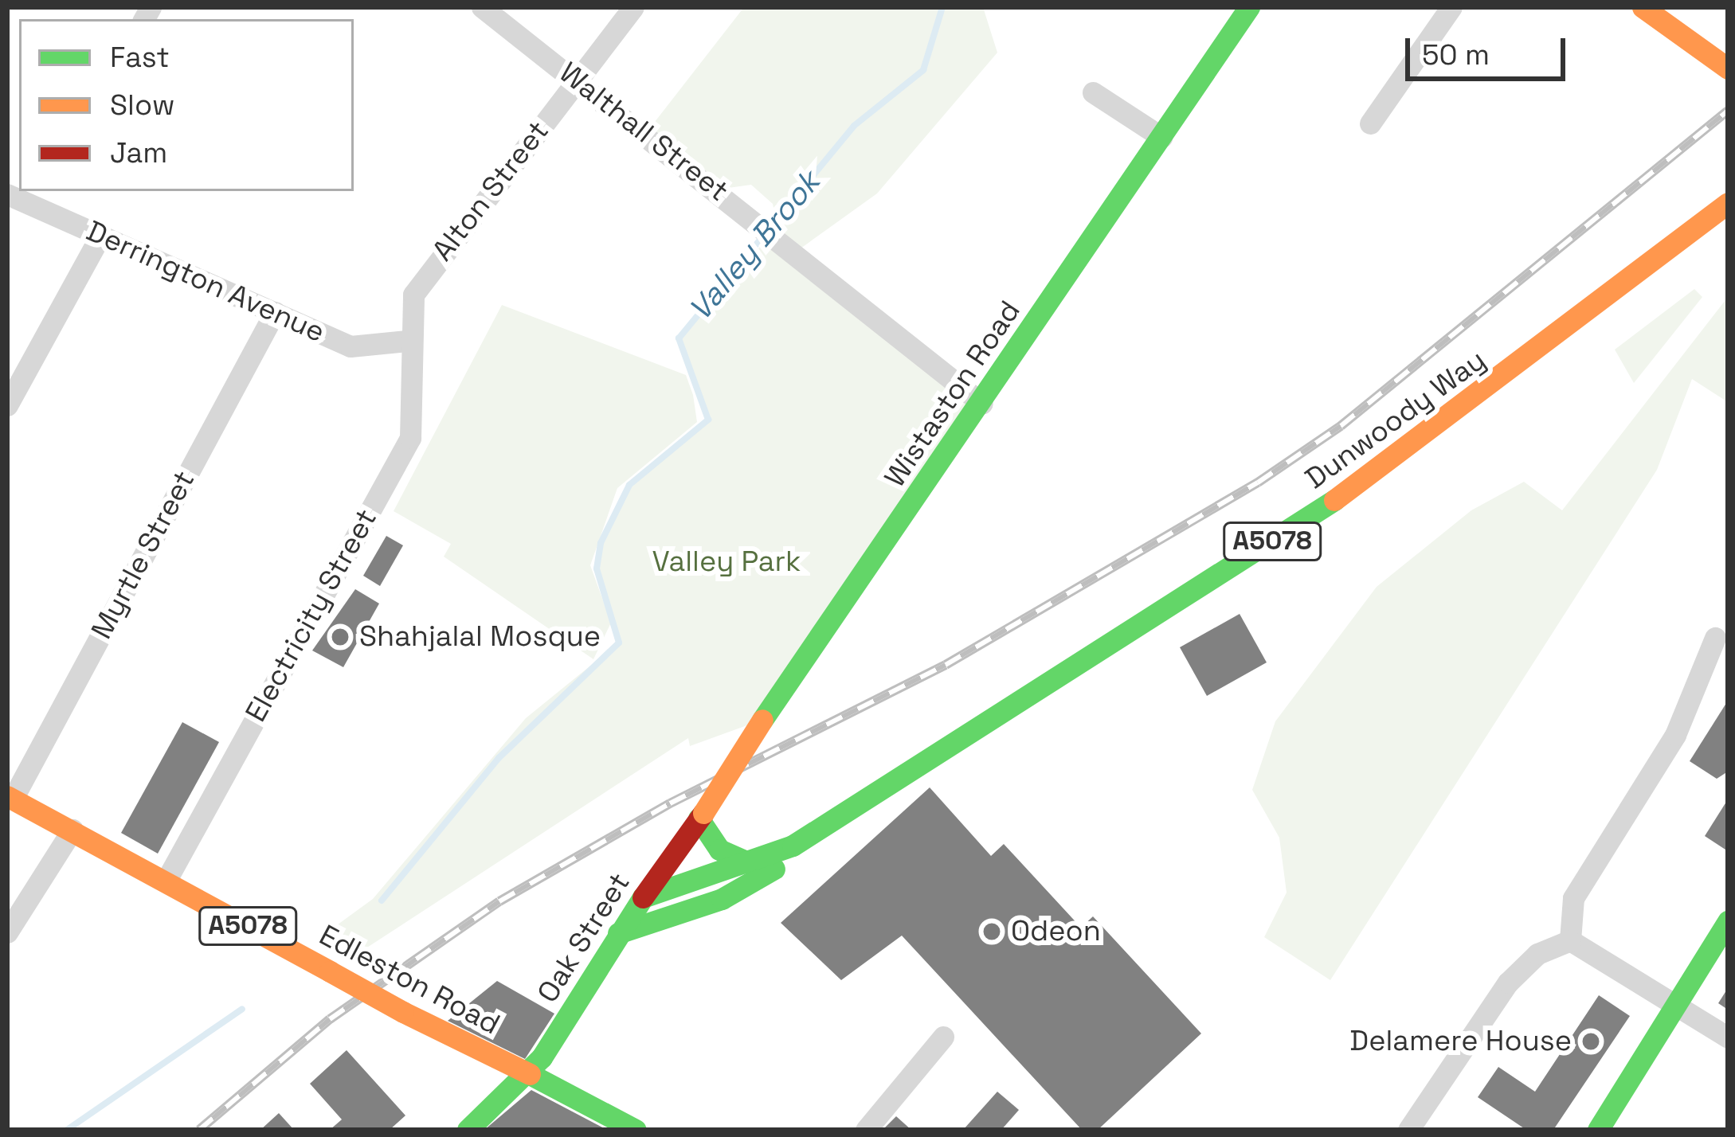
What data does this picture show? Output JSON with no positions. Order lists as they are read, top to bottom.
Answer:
{
  "streets": {
    "main road": [
      "Wistaston Road",
      "Dunwoody Way",
      "A5078",
      "Oak Street",
      "Edleston Road"
    ],
    "street": [
      "Walthall Street",
      "Alton Street",
      "Derrington Avenue",
      "Myrtle Street",
      "Electricity Street"
    ]
  },
  "crossings": [
    ["Walthall Street", "Alton Street"],
    ["Walthall Street", "Wistaston Road"],
    ["Alton Street", "Derrington Avenue"],
    ["Alton Street", "Electricity Street"],
    ["Derrington Avenue", "Myrtle Street"],
    ["Derrington Avenue", "Electricity Street"],
    ["Wistaston Road", "Oak Street"],
    ["Dunwoody Way", "Oak Street"],
    ["Myrtle Street", "Edleston Road"],
    ["Electricity Street", "Edleston Road"],
    ["Oak Street", "Edleston Road"]
  ],
  "water": ["Valley Brook"],
  "parks": ["Valley Park"],
  "places": ["Shahjalal Mosque", "Odeon", "Delamere House"],
  "legend": ["Fast", "Slow", "Jam"],
  "scale_bar": "50 m"
}
